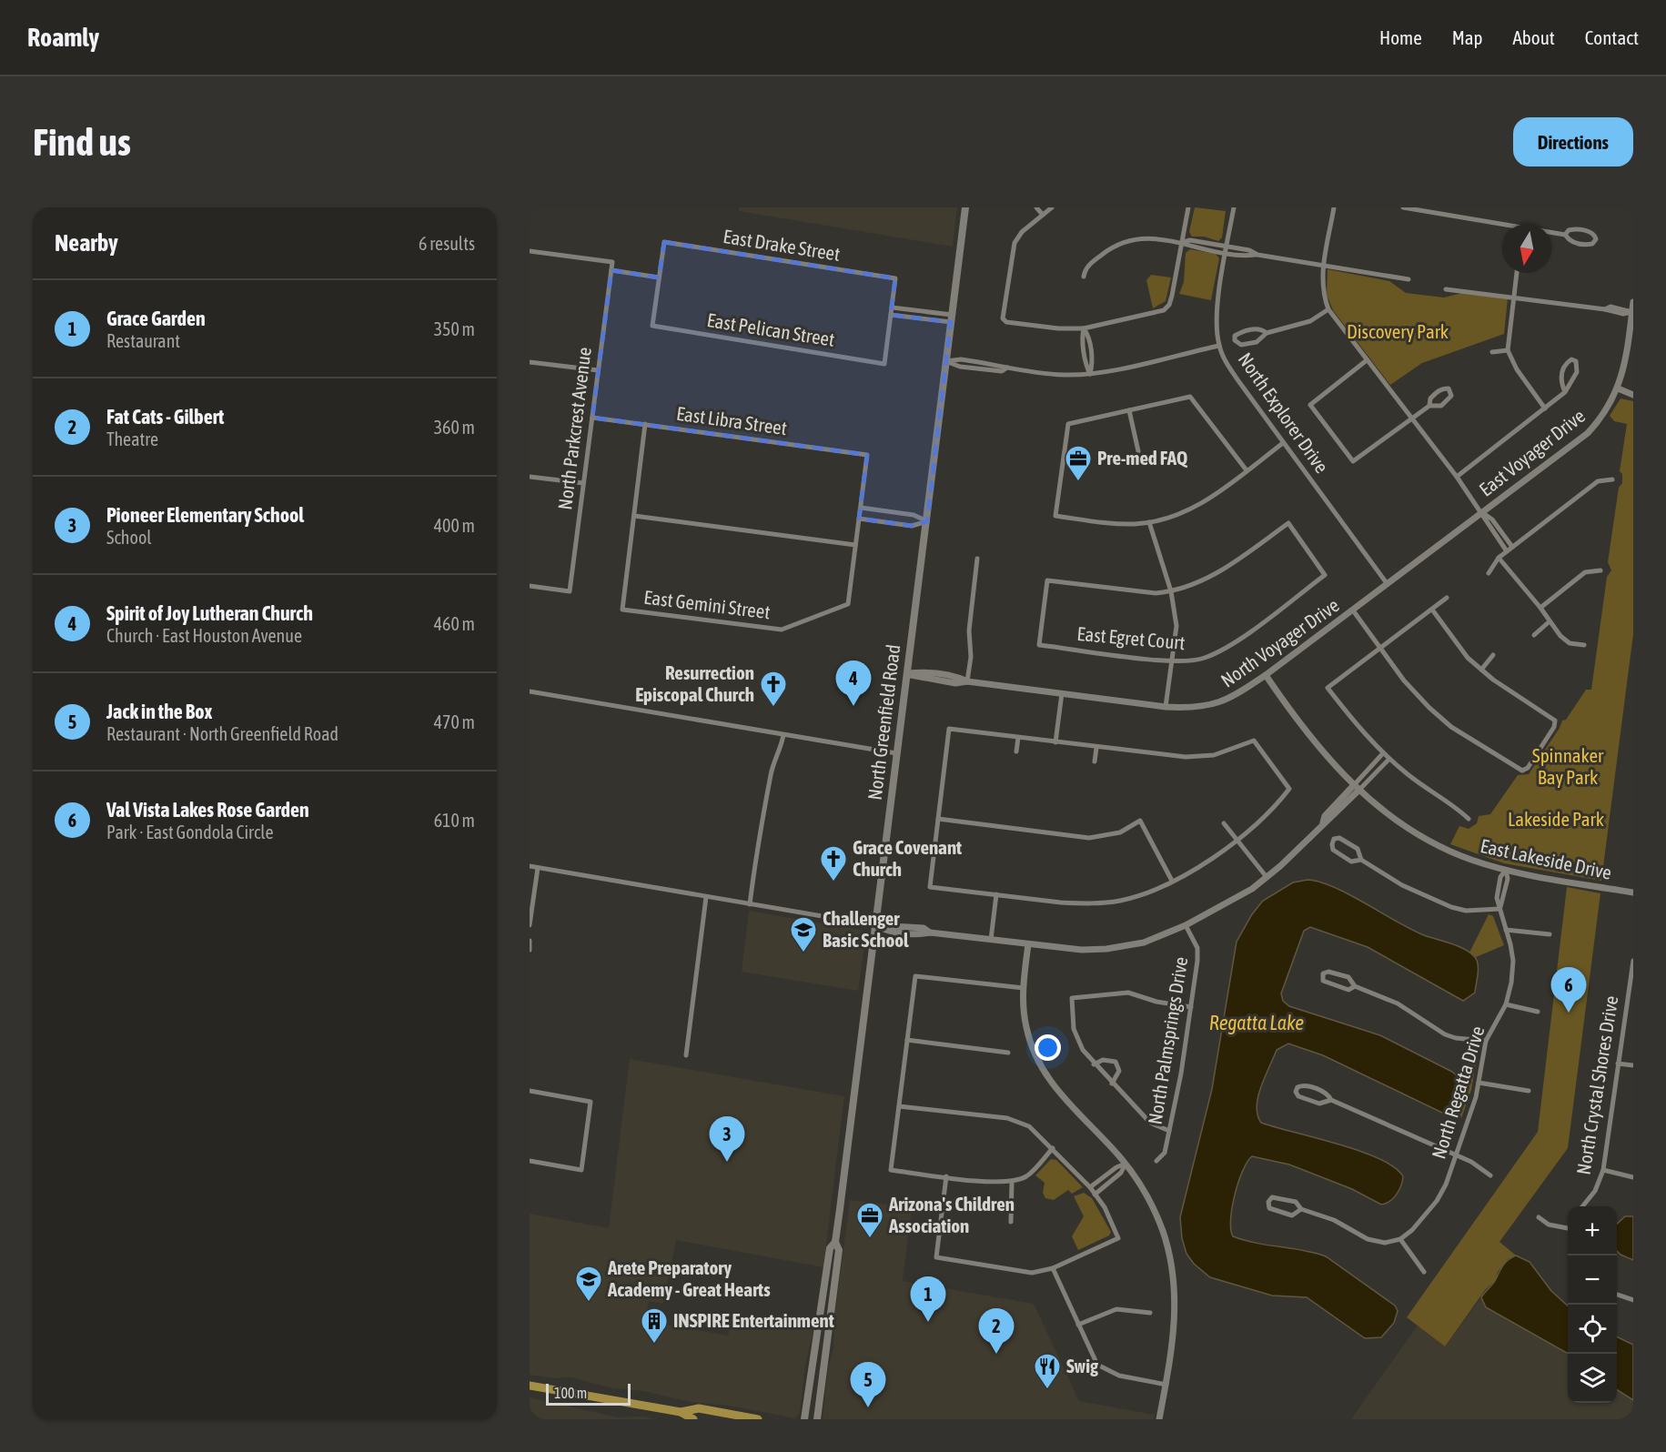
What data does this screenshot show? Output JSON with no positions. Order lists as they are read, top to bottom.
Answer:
{
  "streets": {
    "main road": ["North Greenfield Road"],
    "street": [
      "East Drake Street",
      "East Pelican Street",
      "North Explorer Drive",
      "East Libra Street",
      "North Parkcrest Avenue",
      "East Voyager Drive",
      "East Gemini Street",
      "East Egret Court",
      "North Voyager Drive",
      "East Lakeside Drive",
      "North Palmsprings Drive",
      "North Crystal Shores Drive",
      "North Regatta Drive"
    ]
  },
  "crossings": [
    ["East Drake Street", "East Pelican Street"],
    ["North Explorer Drive", "North Voyager Drive"],
    ["East Libra Street", "North Parkcrest Avenue"],
    ["East Voyager Drive", "North Voyager Drive"],
    ["North Voyager Drive", "North Greenfield Road"],
    ["North Voyager Drive", "East Lakeside Drive"],
    ["East Lakeside Drive", "North Regatta Drive"]
  ],
  "water": ["Regatta Lake"],
  "parks": ["Discovery Park", "Spinnaker Bay Park", "Lakeside Park"],
  "places": {
    "office": ["Pre-med FAQ", "Arizona's Children Association"],
    "church": ["Resurrection Episcopal Church", "Grace Covenant Church"],
    "school or university": ["Challenger Basic School", "Arete Preparatory Academy - Great Hearts"],
    "building": ["INSPIRE Entertainment"],
    "restaurant": ["Swig"]
  },
  "scale_bar": "100 m",
  "north": "bottom",
  "page": {
    "header": "Roamly",
    "nav": [
      "Home",
      "Map",
      "About",
      "Contact"
    ],
    "buttons": "Directions",
    "title": "Find us",
    "heading": ["Nearby", "6 results"],
    "list": [
      {
        "mark": "1",
        "name": "Grace Garden",
        "note": "Restaurant",
        "value": "350 m"
      },
      {
        "mark": "2",
        "name": "Fat Cats - Gilbert",
        "note": "Theatre",
        "value": "360 m"
      },
      {
        "mark": "3",
        "name": "Pioneer Elementary School",
        "note": "School",
        "value": "400 m"
      },
      {
        "mark": "4",
        "name": "Spirit of Joy Lutheran Church",
        "note": "Church · East Houston Avenue",
        "value": "460 m"
      },
      {
        "mark": "5",
        "name": "Jack in the Box",
        "note": "Restaurant · North Greenfield Road",
        "value": "470 m"
      },
      {
        "mark": "6",
        "name": "Val Vista Lakes Rose Garden",
        "note": "Park · East Gondola Circle",
        "value": "610 m"
      }
    ],
    "pins": [
      "4",
      "6",
      "3",
      "1",
      "2",
      "5"
    ],
    "map_buttons": ["+", "−"],
    "scale": "100 m"
  }
}
